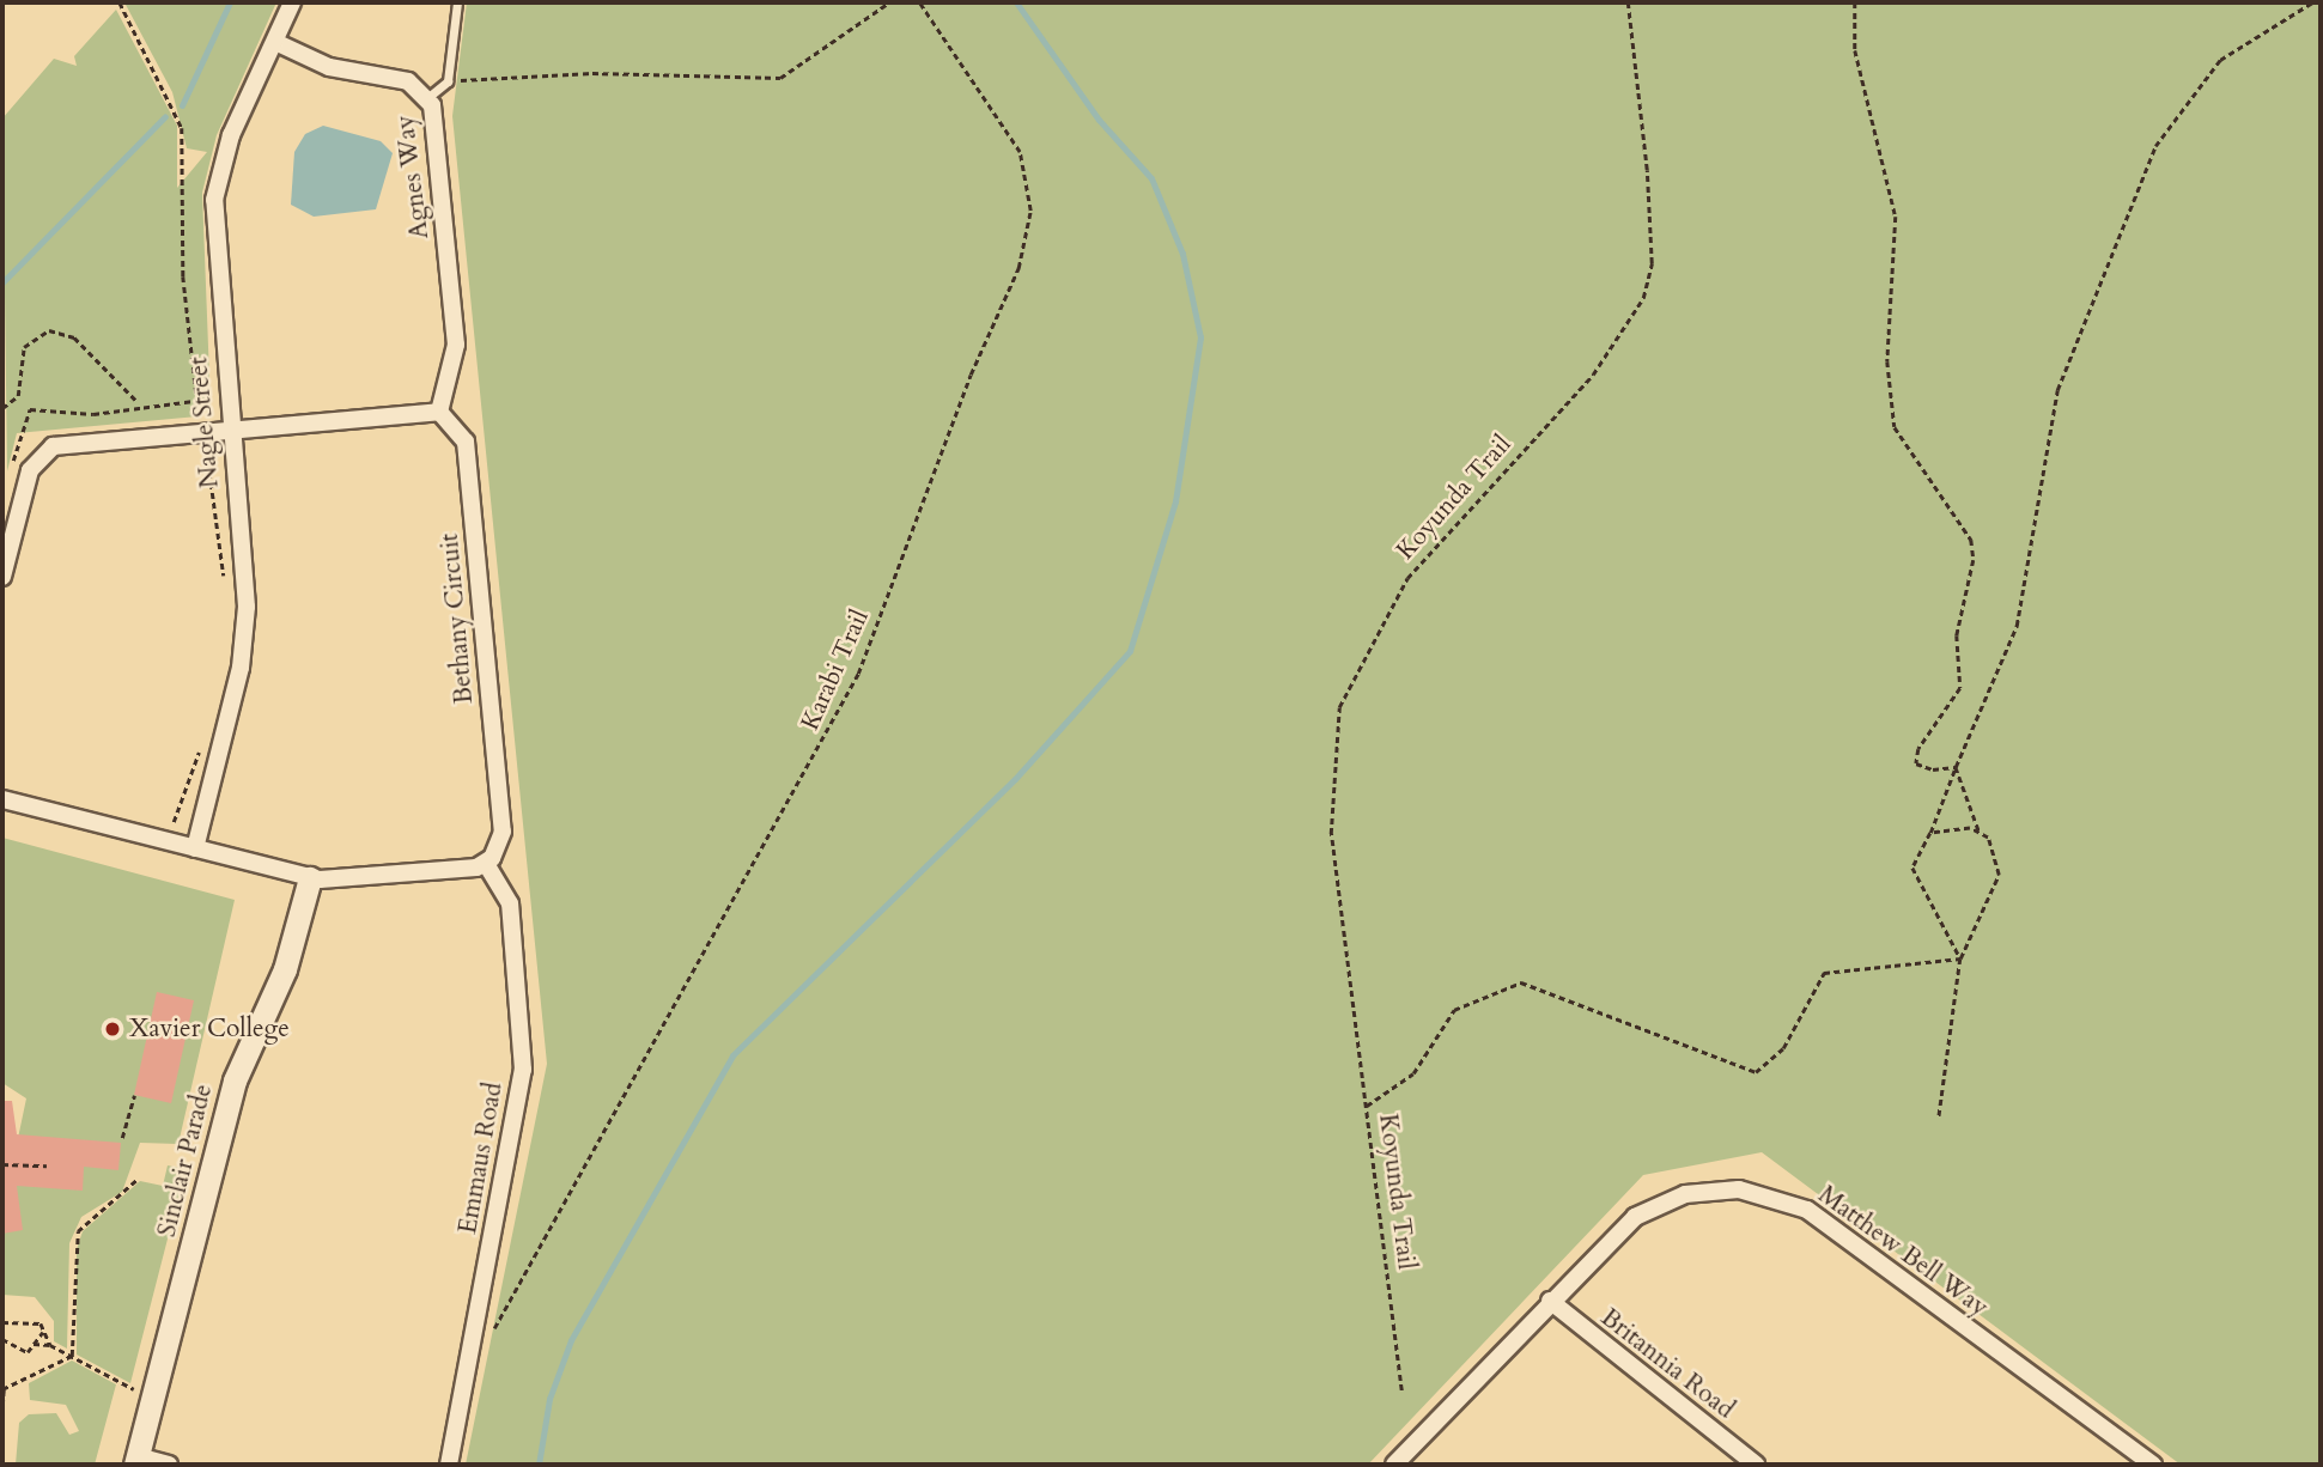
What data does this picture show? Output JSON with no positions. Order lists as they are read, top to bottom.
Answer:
{
  "streets": {
    "street": [
      "Agnes Way",
      "Nagle Street",
      "Bethany Circuit",
      "Emmaus Road",
      "Sinclair Parade",
      "Matthew Bell Way",
      "Britannia Road"
    ],
    "path": ["Koyunda Trail", "Karabi Trail"]
  },
  "crossings": [
    ["Agnes Way", "Nagle Street"],
    ["Agnes Way", "Bethany Circuit"],
    ["Bethany Circuit", "Emmaus Road"],
    ["Matthew Bell Way", "Britannia Road"]
  ],
  "places": ["Xavier College"]
}
